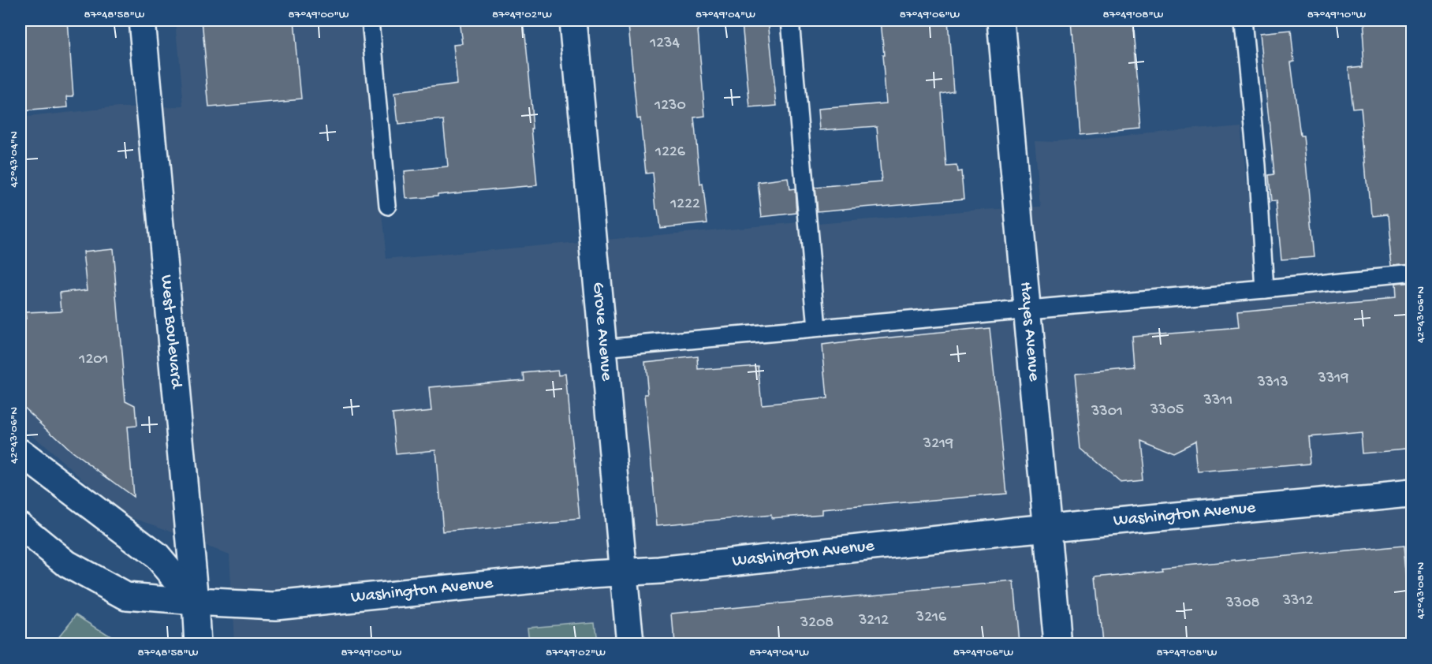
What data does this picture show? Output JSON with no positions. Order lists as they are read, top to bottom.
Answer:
{
  "streets": {
    "street": [
      "West Boulevard",
      "Grove Avenue",
      "Hayes Avenue",
      "Washington Avenue"
    ]
  },
  "crossings": [
    ["West Boulevard", "Washington Avenue"],
    ["Grove Avenue", "Washington Avenue"],
    ["Hayes Avenue", "Washington Avenue"]
  ],
  "house_numbers": [
    "1234",
    "1230",
    "1226",
    "1222",
    "1201",
    "3319",
    "3313",
    "3311",
    "3305",
    "3301",
    "3219",
    "3312",
    "3308",
    "3216",
    "3212",
    "3208"
  ],
  "coordinates": [
    "87°48'58\"W",
    "87°49'00\"W",
    "87°49'02\"W",
    "87°49'04\"W",
    "87°49'06\"W",
    "87°49'08\"W",
    "87°49'10\"W",
    "42°43'04\"N",
    "42°43'06\"N",
    "42°43'08\"N"
  ]
}
